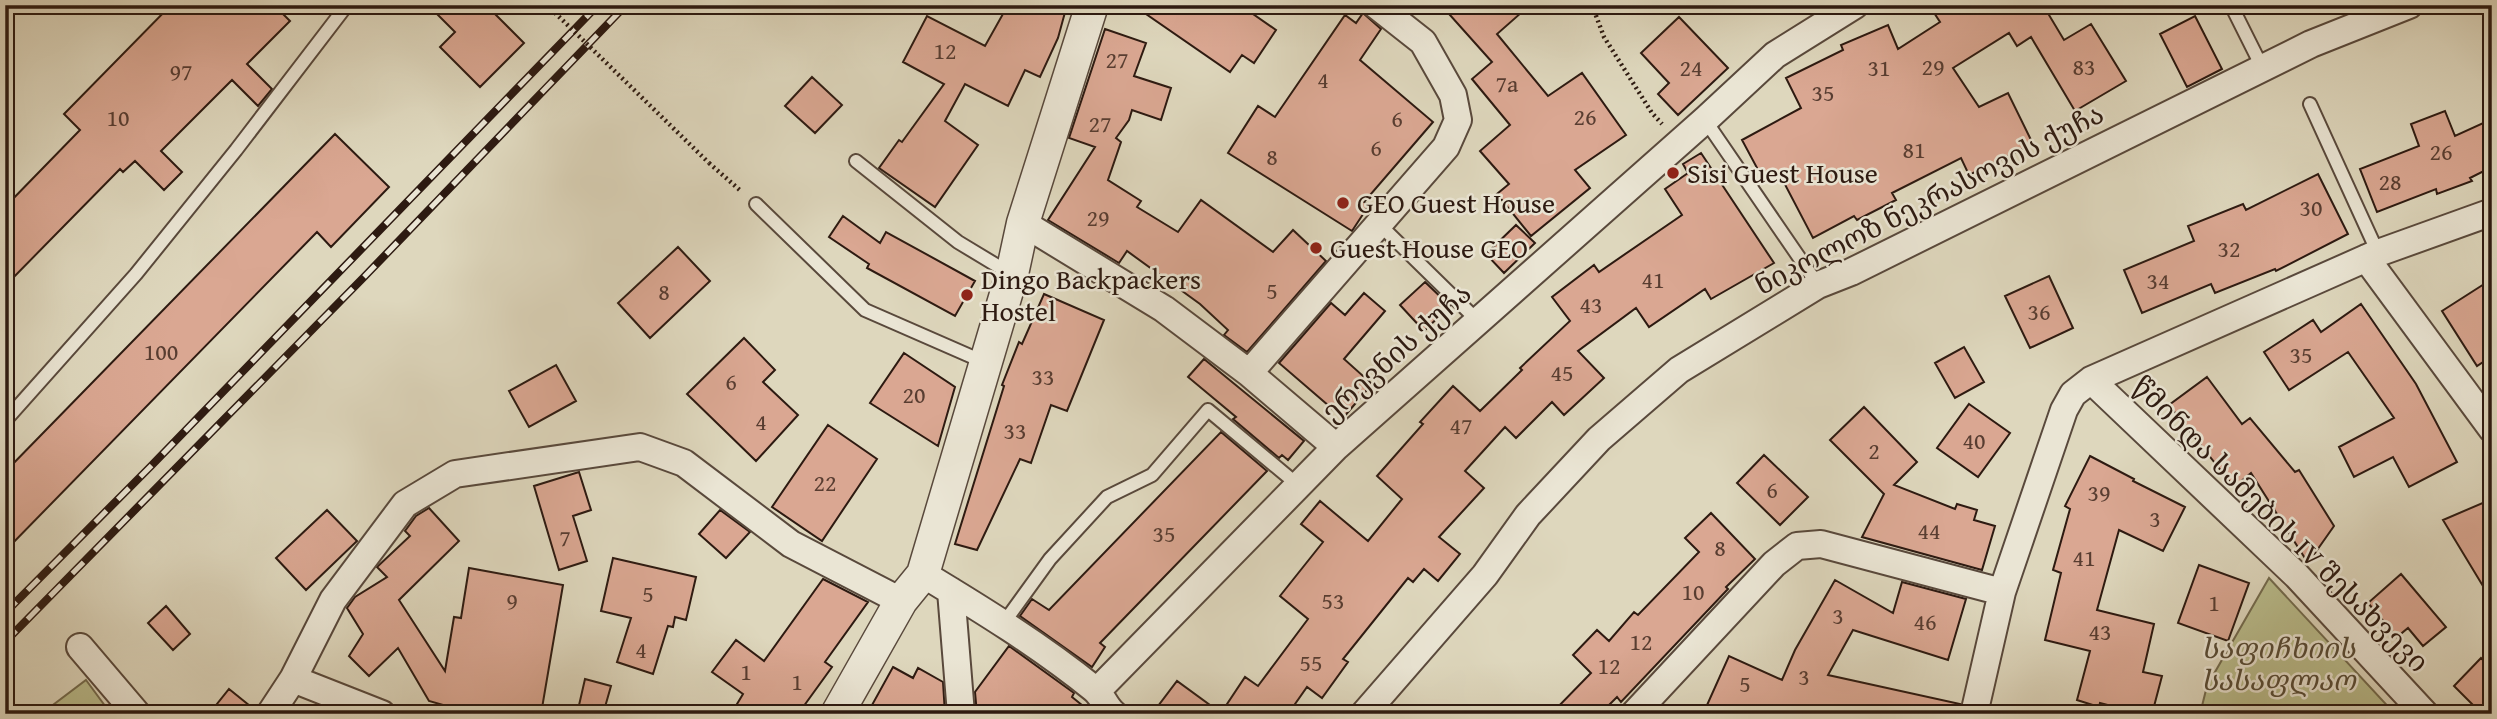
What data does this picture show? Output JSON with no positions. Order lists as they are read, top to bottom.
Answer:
{
  "streets": {
    "street": ["ნიკოლოზ ნეკრასოვის ქუჩა", "ერევნის ქუჩა", "წმინდა სამების IV შესახვევი"]
  },
  "parks": ["საფიჩხიის სასაფლაო"],
  "places": [
    "Sisi Guest House",
    "GEO Guest House",
    "Guest House GEO",
    "Dingo Backpackers Hostel"
  ],
  "house_numbers": [
    "12",
    "27",
    "29",
    "83",
    "24",
    "31",
    "97",
    "4",
    "7a",
    "35",
    "26",
    "10",
    "6",
    "27",
    "6",
    "81",
    "26",
    "8",
    "28",
    "30",
    "29",
    "32",
    "41",
    "34",
    "5",
    "8",
    "43",
    "36",
    "100",
    "35",
    "45",
    "33",
    "6",
    "20",
    "4",
    "47",
    "33",
    "40",
    "2",
    "22",
    "6",
    "39",
    "3",
    "44",
    "35",
    "7",
    "8",
    "41",
    "10",
    "5",
    "9",
    "53",
    "1",
    "3",
    "46",
    "43",
    "12",
    "4",
    "55",
    "12",
    "1",
    "3",
    "1",
    "5"
  ]
}
